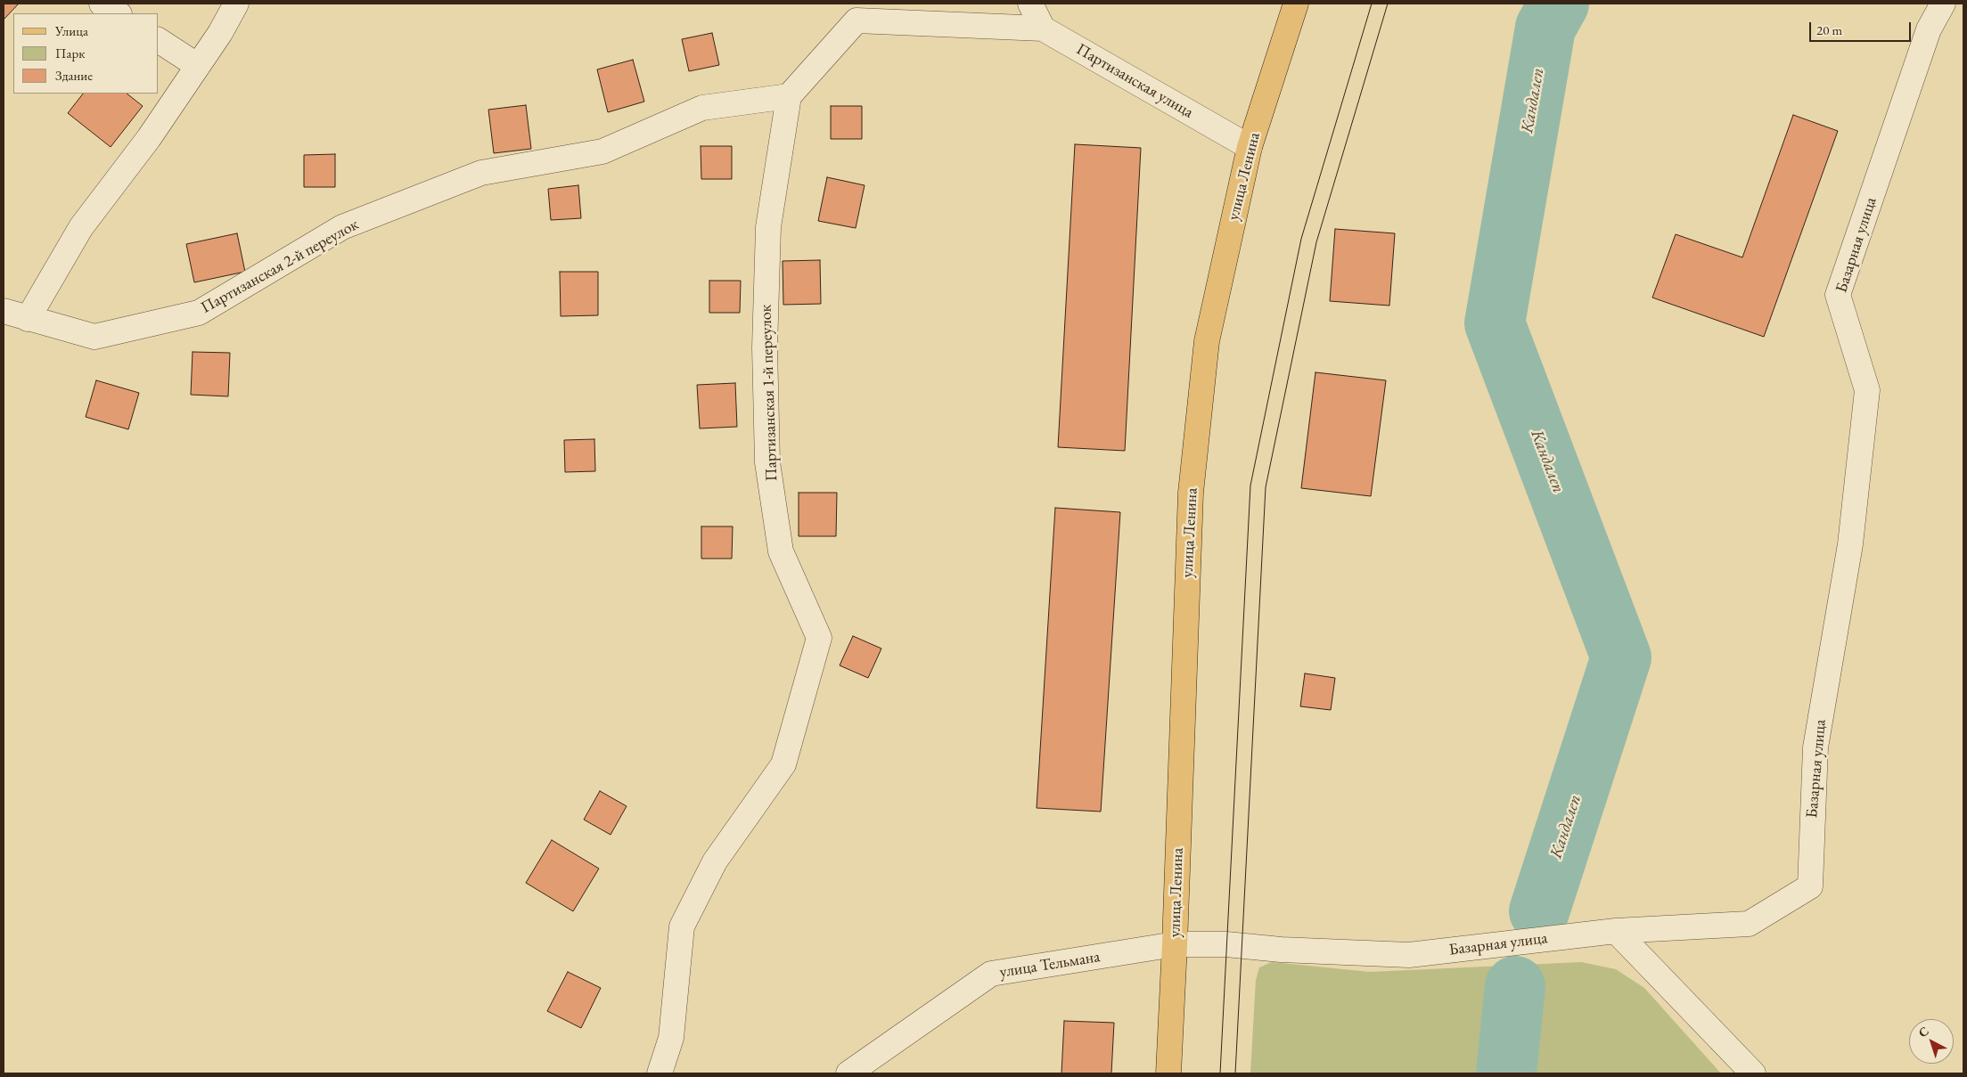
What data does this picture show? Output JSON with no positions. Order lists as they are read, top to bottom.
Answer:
{
  "streets": {
    "main road": ["улица Ленина"],
    "street": [
      "Партизанская улица",
      "Базарная улица",
      "Партизанская 2-й переулок",
      "Партизанская 1-й переулок",
      "улица Тельмана"
    ]
  },
  "crossings": [
    ["Партизанская улица", "улица Ленина"],
    ["улица Ленина", "Базарная улица"],
    ["улица Ленина", "улица Тельмана"],
    ["Базарная улица", "улица Тельмана"],
    ["Партизанская 2-й переулок", "Партизанская 1-й переулок"]
  ],
  "water": ["Кандалеп"],
  "legend": ["Улица", "Парк", "Здание"],
  "scale_bar": "20 m",
  "north": "top left"
}
